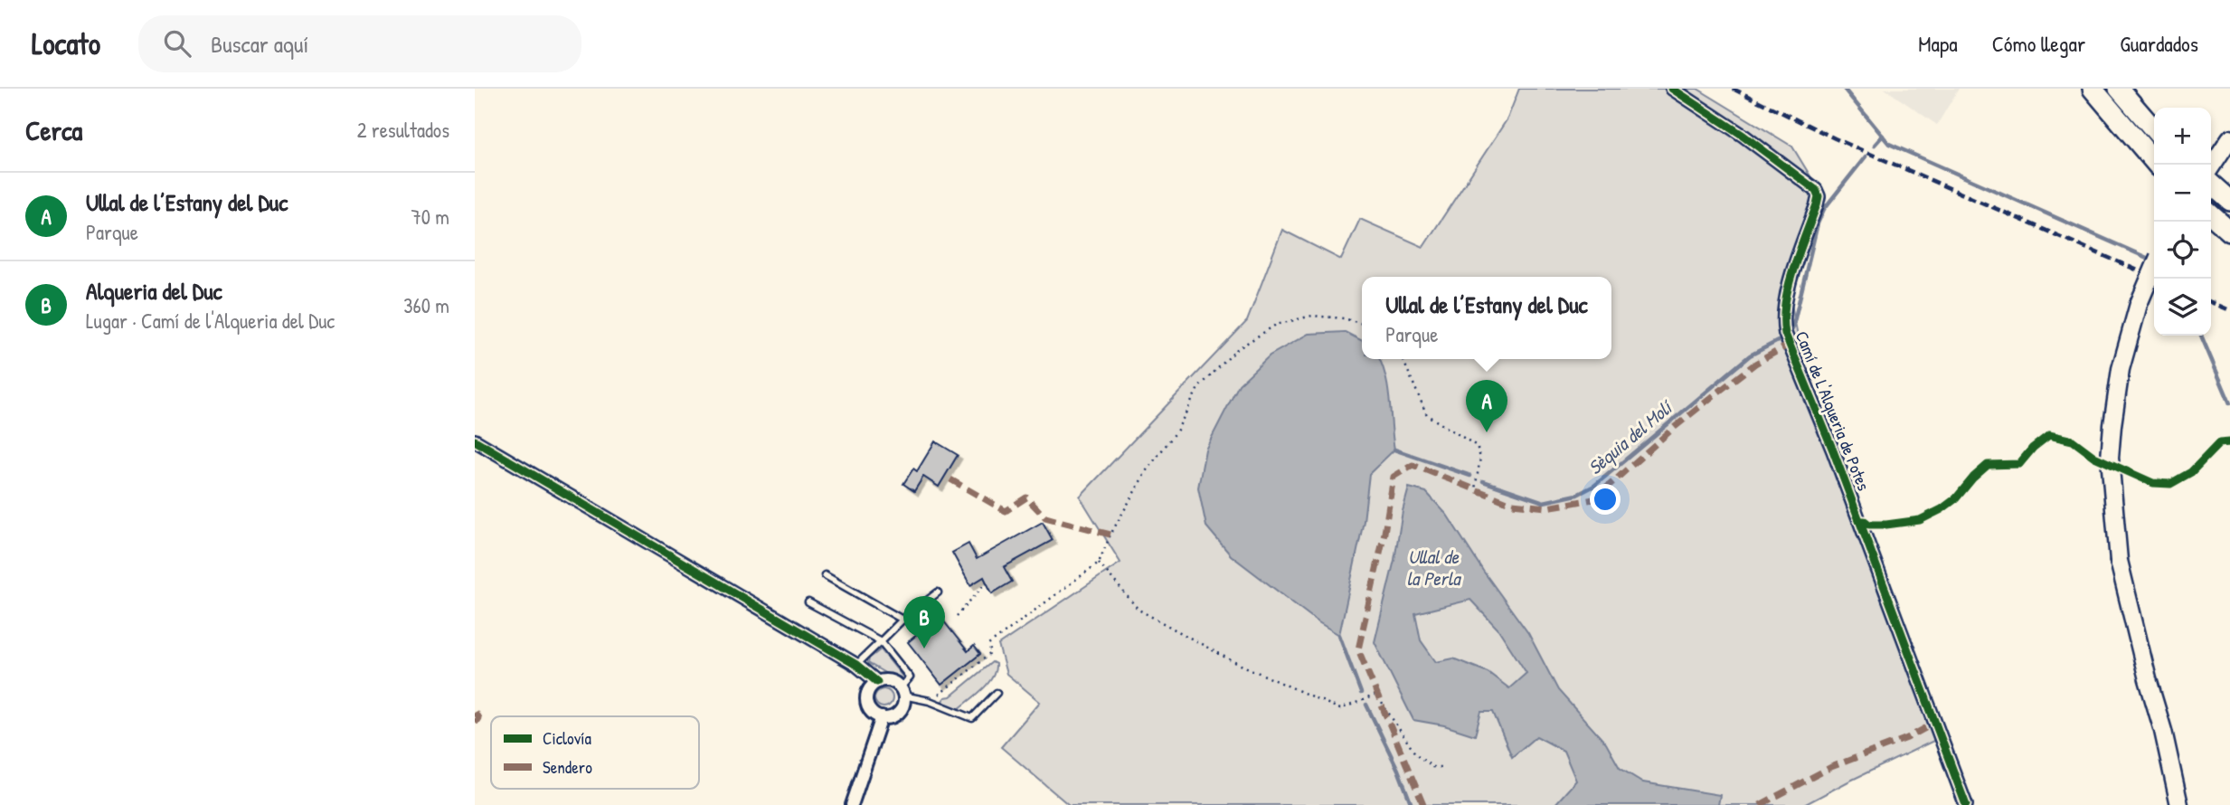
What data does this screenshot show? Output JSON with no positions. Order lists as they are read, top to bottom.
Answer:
{
  "streets": {
    "street": ["Camí de L'Alqueria de Potes"]
  },
  "water": ["Sèquia del Molí", "Ullal de la Perla"],
  "legend": ["Ciclovía", "Sendero"],
  "page": {
    "header": "Locato",
    "search": "Buscar aquí",
    "nav": ["Mapa", "Cómo llegar", "Guardados"],
    "heading": ["Cerca", "2 resultados"],
    "map_buttons": ["+", "−"],
    "list": [
      {
        "mark": "A",
        "name": "Ullal de l’Estany del Duc",
        "note": "Parque",
        "value": "70 m"
      },
      {
        "mark": "B",
        "name": "Alqueria del Duc",
        "note": "Lugar · Camí de l'Alqueria del Duc",
        "value": "360 m"
      }
    ],
    "popup": ["Ullal de l’Estany del Duc", "Parque"],
    "pins": ["A", "B"]
  }
}
